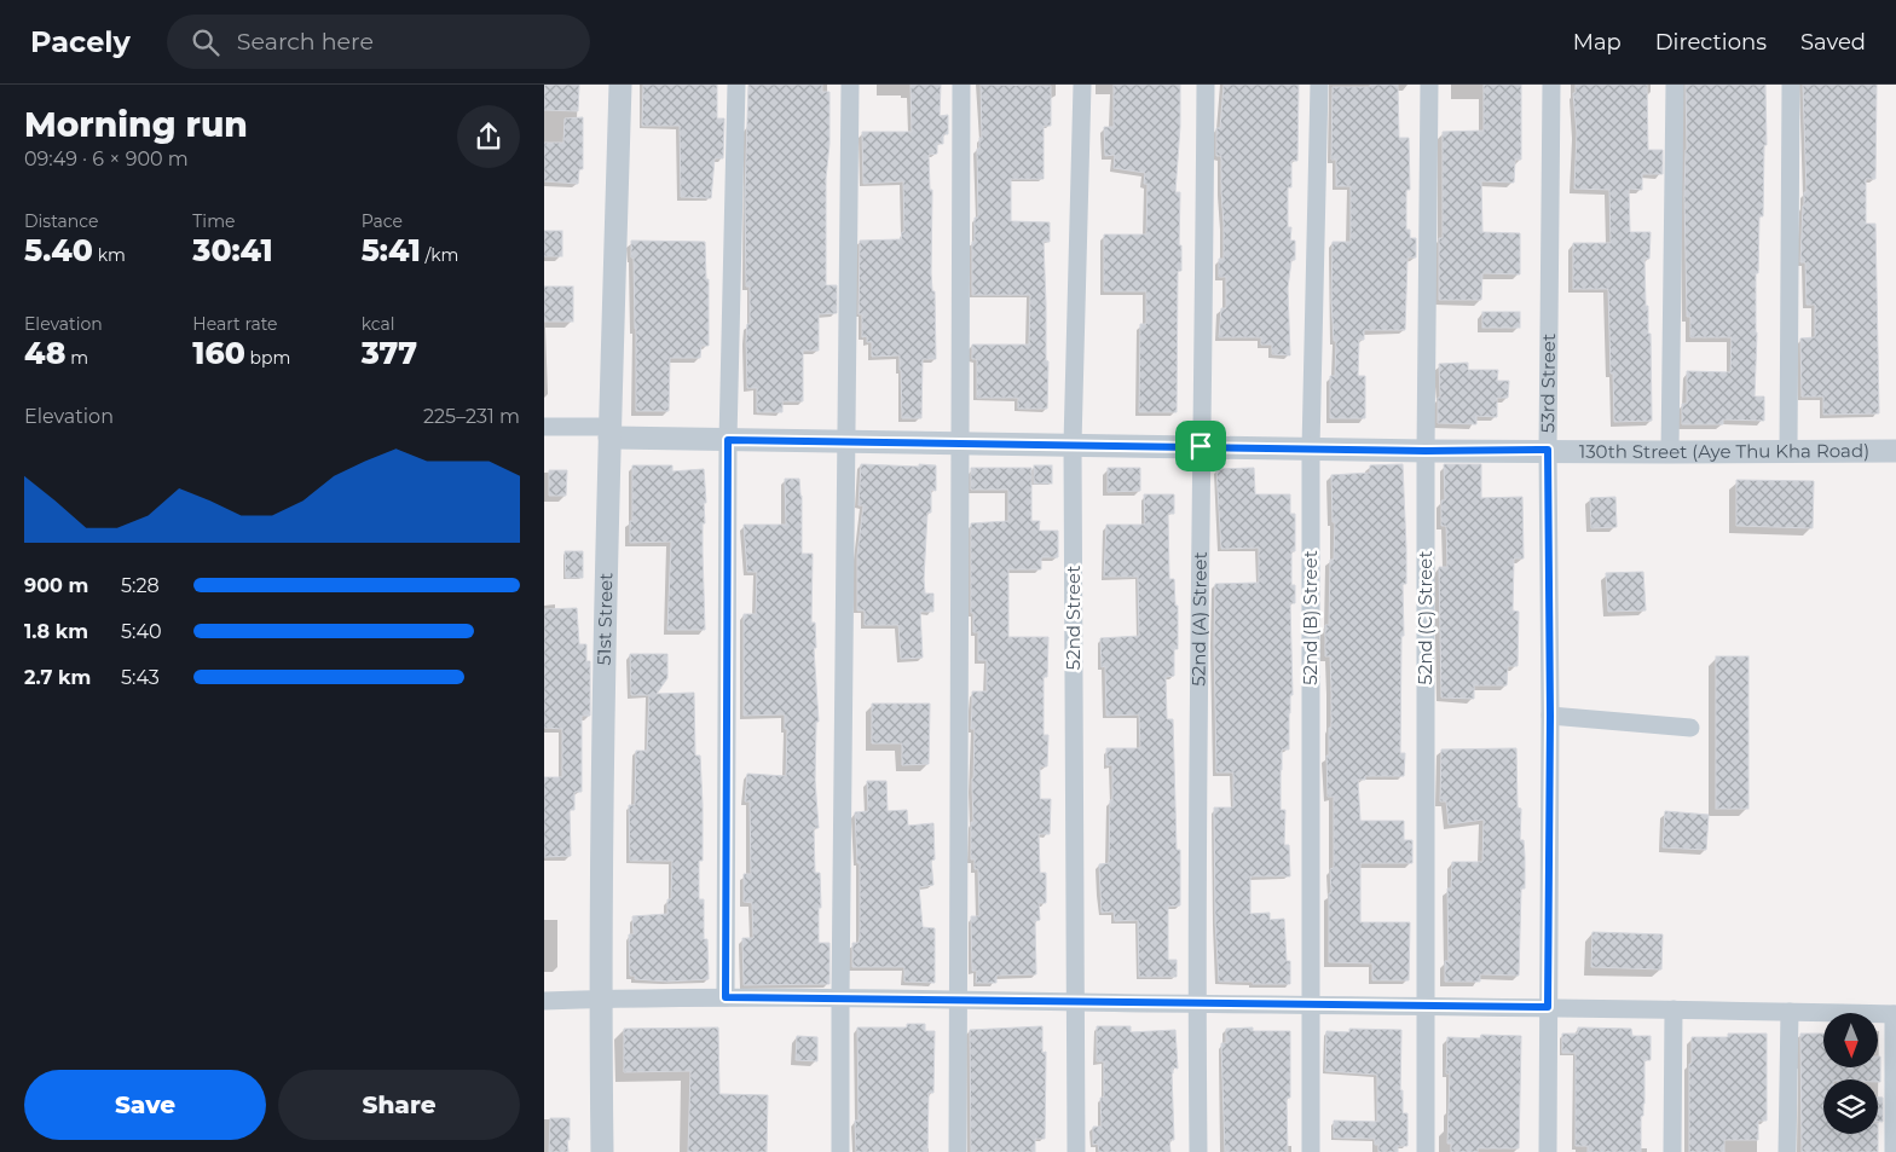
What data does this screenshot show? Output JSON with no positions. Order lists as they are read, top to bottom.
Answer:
{
  "streets": {
    "street": [
      "53rd Street",
      "130th Street (Aye Thu Kha Road)",
      "51st Street",
      "52nd Street",
      "52nd (A) Street",
      "52nd (B) Street",
      "52nd (C) Street"
    ]
  },
  "crossings": [
    ["53rd Street", "130th Street (Aye Thu Kha Road)"],
    ["130th Street (Aye Thu Kha Road)", "51st Street"],
    ["130th Street (Aye Thu Kha Road)", "52nd Street"],
    ["130th Street (Aye Thu Kha Road)", "52nd (A) Street"],
    ["130th Street (Aye Thu Kha Road)", "52nd (B) Street"],
    ["130th Street (Aye Thu Kha Road)", "52nd (C) Street"]
  ],
  "north": "bottom",
  "page": {
    "header": "Pacely",
    "search": "Search here",
    "nav": ["Map", "Directions", "Saved"],
    "heading": ["Morning run", "09:49 · 6 × 900 m"],
    "stats": [
      ["Distance", "5.40 km"],
      ["Time", "30:41"],
      ["Pace", "5:41 /km"],
      ["Elevation", "48 m"],
      ["Heart rate", "160 bpm"],
      ["kcal", "377"]
    ],
    "chart": ["Elevation", "225–231 m"],
    "list": [
      {
        "name": "900 m",
        "note": "5:28"
      },
      {
        "name": "1.8 km",
        "note": "5:40"
      },
      {
        "name": "2.7 km",
        "note": "5:43"
      }
    ],
    "buttons": ["Save", "Share"]
  }
}
